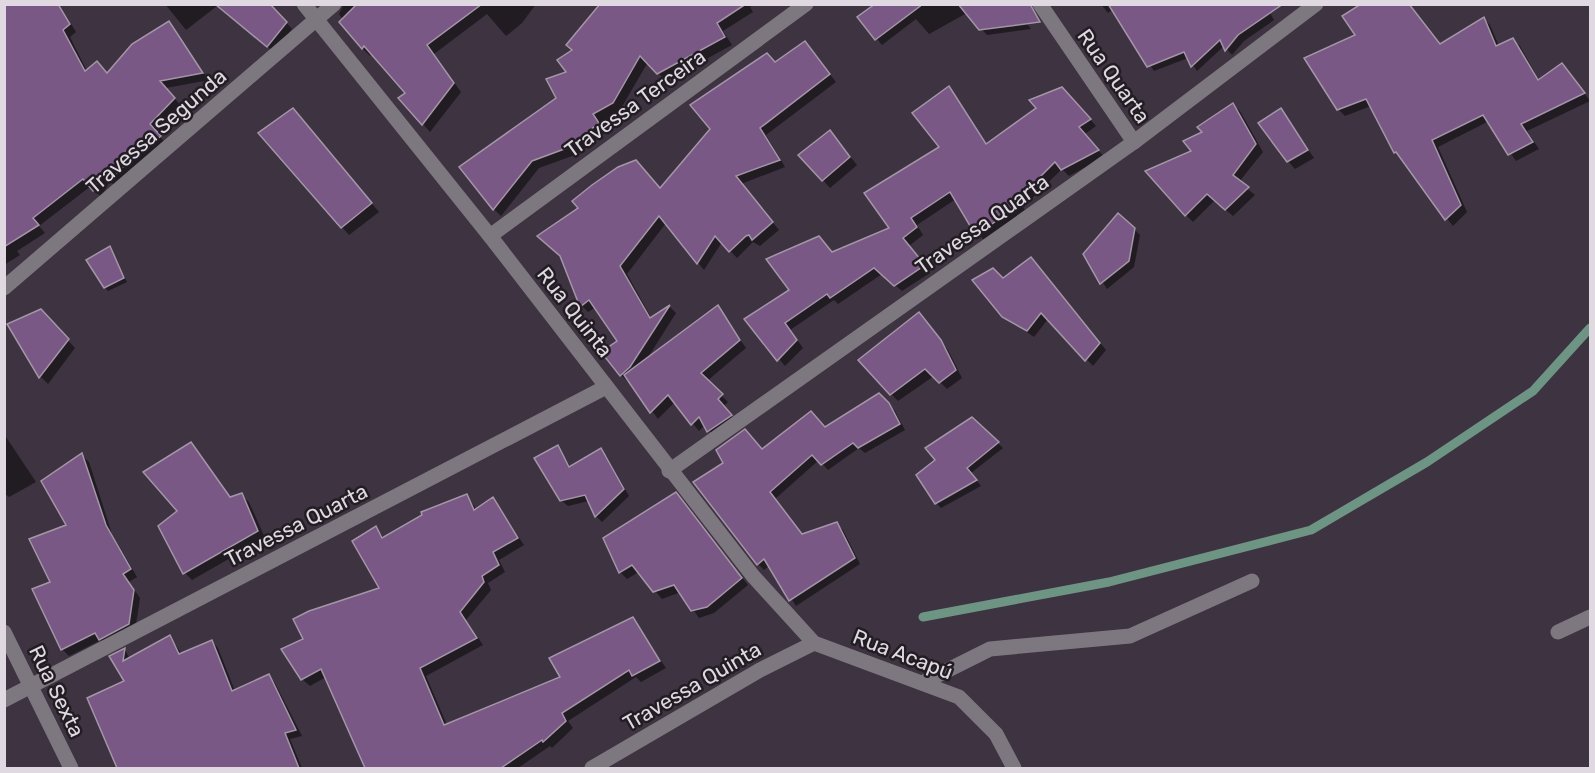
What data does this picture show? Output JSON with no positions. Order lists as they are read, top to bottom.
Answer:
{
  "streets": {
    "street": [
      "Rua Quarta",
      "Travessa Terceira",
      "Travessa Segunda",
      "Travessa Quarta",
      "Rua Quinta",
      "Rua Acapú",
      "Travessa Quinta",
      "Rua Sexta"
    ]
  },
  "crossings": [
    ["Rua Quarta", "Travessa Quarta"],
    ["Travessa Terceira", "Rua Quinta"],
    ["Travessa Segunda", "Rua Quinta"],
    ["Travessa Quarta", "Rua Quinta"],
    ["Travessa Quarta", "Rua Sexta"],
    ["Rua Quinta", "Rua Acapú"],
    ["Rua Quinta", "Travessa Quinta"],
    ["Rua Acapú", "Travessa Quinta"]
  ]
}
